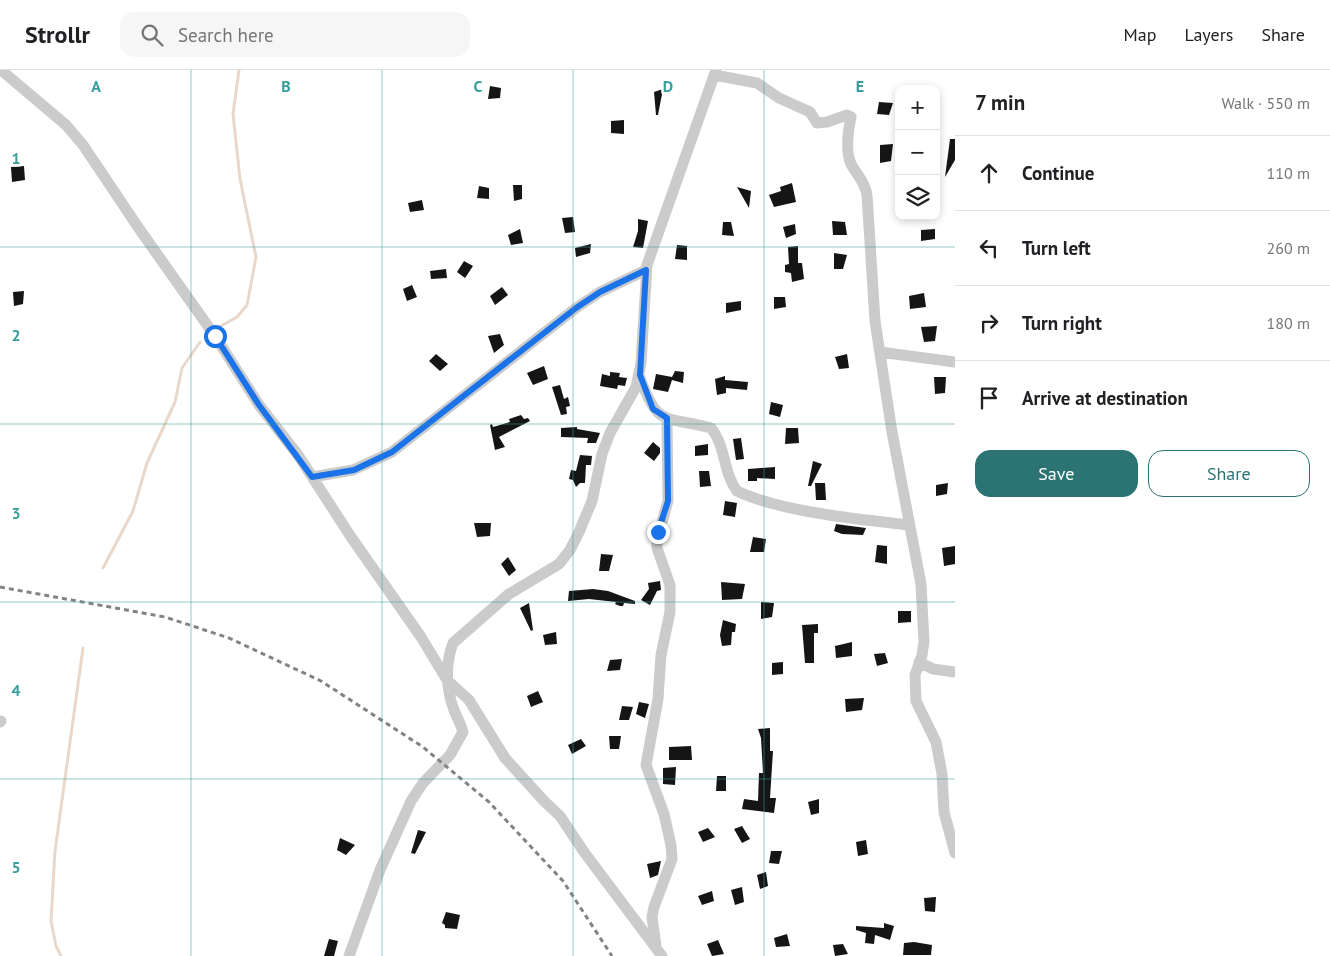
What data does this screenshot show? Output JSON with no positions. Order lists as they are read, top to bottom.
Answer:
{
  "page": {
    "header": "Strollr",
    "search": "Search here",
    "nav": ["Map", "Layers", "Share"],
    "heading": ["7 min", "Walk · 550 m"],
    "map_buttons": ["+", "−"],
    "list": [
      ["Continue", "110 m"],
      ["Turn left", "260 m"],
      ["Turn right", "180 m"],
      "Arrive at destination"
    ],
    "buttons": ["Save", "Share"]
  },
  "grid": {
    "columns": [
      "A",
      "B",
      "C",
      "D",
      "E"
    ],
    "rows": [
      "1",
      "2",
      "3",
      "4",
      "5"
    ]
  }
}
